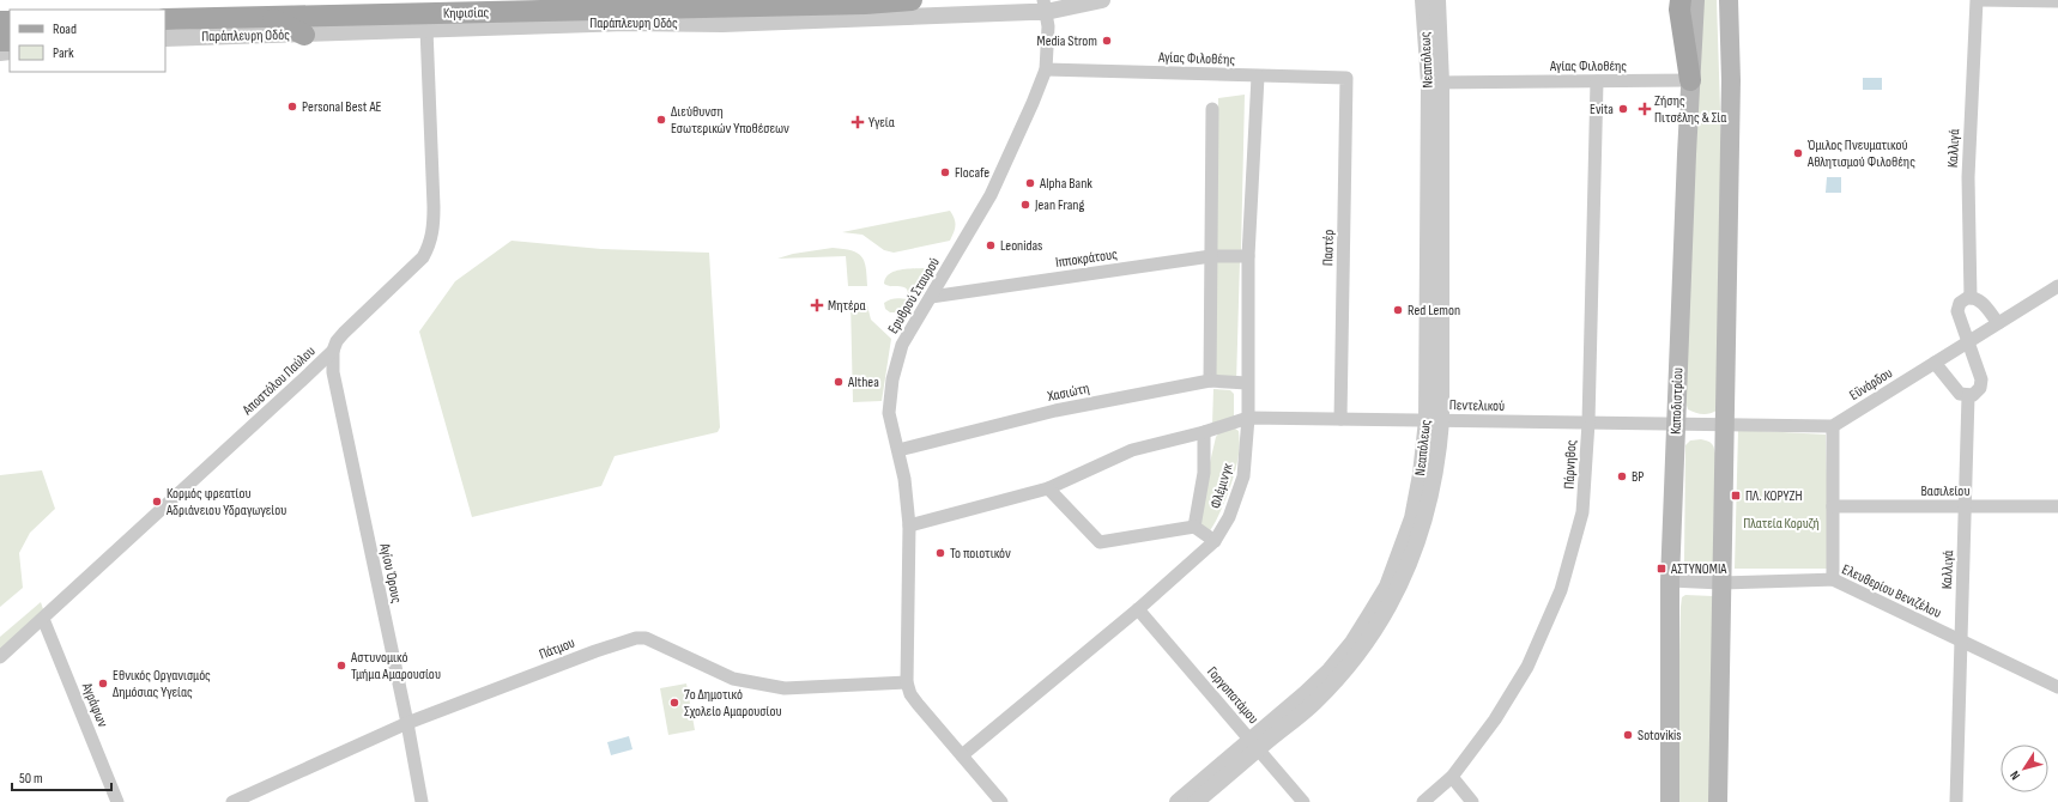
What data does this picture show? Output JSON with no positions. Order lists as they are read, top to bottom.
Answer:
{
  "streets": {
    "main road": ["Κηφισίας", "Καποδιστρίου"],
    "street": [
      "Παράπλευρη Οδός",
      "Αγίας Φιλοθέης",
      "Νεαπόλεως",
      "Καλλιγά",
      "Παστέρ",
      "Ιπποκράτους",
      "Ερυθρού Σταυρού",
      "Αποστόλου Παύλου",
      "Εϋνάρδου",
      "Χασιώτη",
      "Πεντελικού",
      "Πάρνηθος",
      "Φλέμινγκ",
      "Βασιλείου",
      "Αγίου Όρους",
      "Ελευθερίου Βενιζέλου",
      "Πάτμου",
      "Γοργοποτάμου",
      "Αγράφων"
    ]
  },
  "crossings": [
    ["Κηφισίας", "Παράπλευρη Οδός"],
    ["Παράπλευρη Οδός", "Ερυθρού Σταυρού"],
    ["Παράπλευρη Οδός", "Αποστόλου Παύλου"],
    ["Αγίας Φιλοθέης", "Νεαπόλεως"],
    ["Αγίας Φιλοθέης", "Παστέρ"],
    ["Αγίας Φιλοθέης", "Ερυθρού Σταυρού"],
    ["Αγίας Φιλοθέης", "Καποδιστρίου"],
    ["Αγίας Φιλοθέης", "Πάρνηθος"],
    ["Αγίας Φιλοθέης", "Φλέμινγκ"],
    ["Νεαπόλεως", "Πεντελικού"],
    ["Νεαπόλεως", "Γοργοποτάμου"],
    ["Καλλιγά", "Βασιλείου"],
    ["Καλλιγά", "Ελευθερίου Βενιζέλου"],
    ["Παστέρ", "Πεντελικού"],
    ["Ιπποκράτους", "Ερυθρού Σταυρού"],
    ["Ιπποκράτους", "Φλέμινγκ"],
    ["Ερυθρού Σταυρού", "Χασιώτη"],
    ["Ερυθρού Σταυρού", "Πεντελικού"],
    ["Ερυθρού Σταυρού", "Πάτμου"],
    ["Αποστόλου Παύλου", "Αγίου Όρους"],
    ["Αποστόλου Παύλου", "Αγράφων"],
    ["Χασιώτη", "Φλέμινγκ"],
    ["Καποδιστρίου", "Πεντελικού"],
    ["Καποδιστρίου", "Ελευθερίου Βενιζέλου"],
    ["Πεντελικού", "Πάρνηθος"],
    ["Πεντελικού", "Φλέμινγκ"],
    ["Φλέμινγκ", "Γοργοποτάμου"],
    ["Αγίου Όρους", "Πάτμου"]
  ],
  "parks": ["Πλατεία Κορυζή"],
  "places": {
    "other": [
      "Media Strom",
      "Personal Best AE",
      "Evita",
      "Διεύθυνση Εσωτερικών Υποθέσεων",
      "Όμιλος Πνευματικού Αθλητισμού Φιλοθέης",
      "Flocafe",
      "Alpha Bank",
      "Jean Frang",
      "Leonidas",
      "Red Lemon",
      "Althea",
      "BP",
      "Κορμός φρεατίου Αδριάνειου Υδραγωγείου",
      "Το ποιοτικόν",
      "Αστυνομικό Τμήμα Αμαρουσίου",
      "Εθνικός Οργανισμός Δημόσιας Υγείας",
      "7ο Δημοτικό Σχολείο Αμαρουσίου",
      "Sotovikis"
    ],
    "health": ["Ζήσης Πιτσέλης & Σία", "Υγεία", "Μητέρα"],
    "transit": ["ΠΛ. ΚΟΡΥΖΗ", "ΑΣΤΥΝΟΜΙΑ"]
  },
  "legend": ["Road", "Park"],
  "scale_bar": "50 m",
  "north": "bottom left"
}
